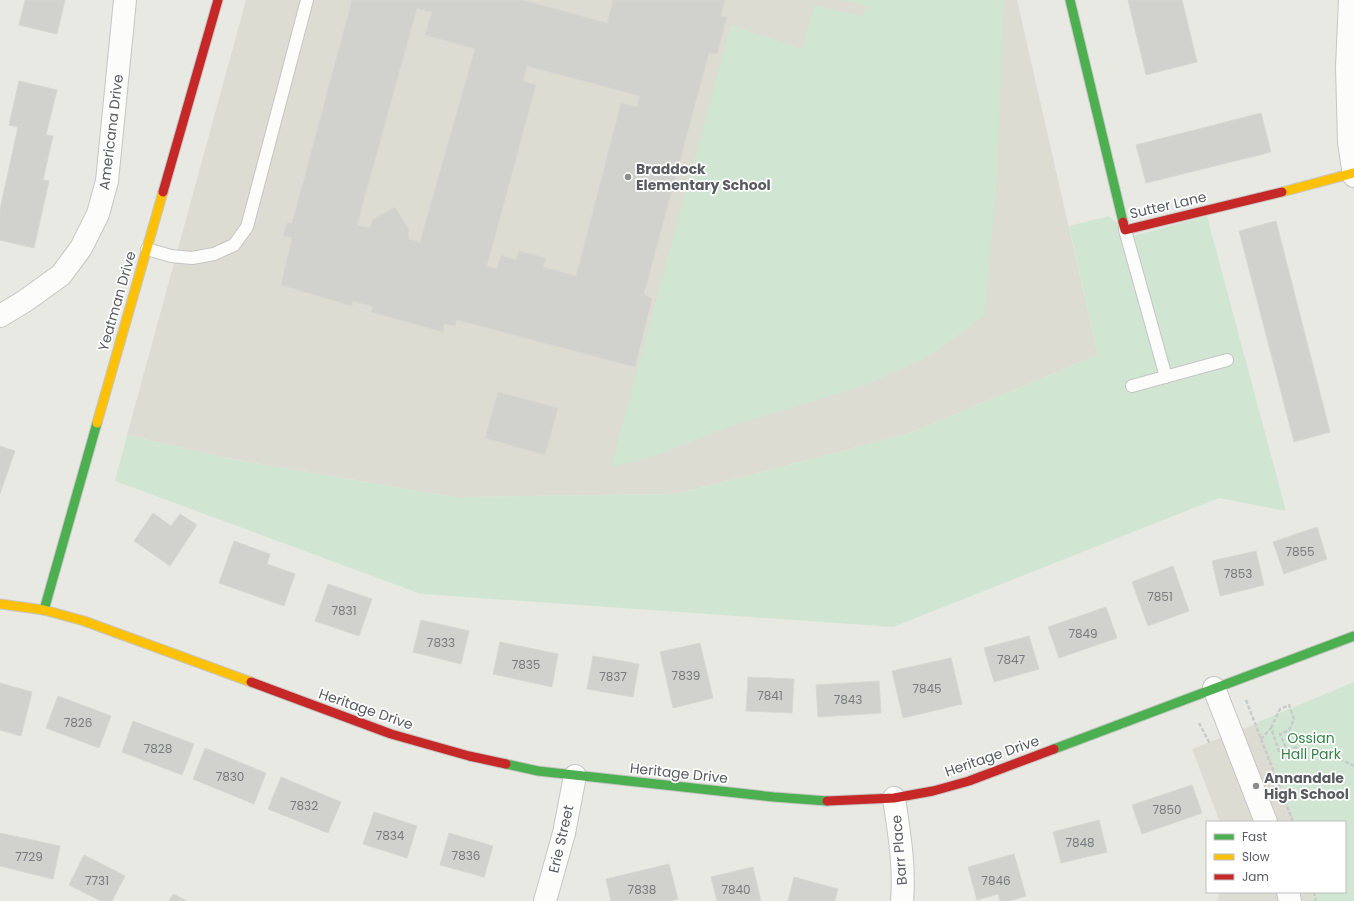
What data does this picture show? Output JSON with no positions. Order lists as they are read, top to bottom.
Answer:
{
  "streets": {
    "street": [
      "Americana Drive",
      "Sutter Lane",
      "Yeatman Drive",
      "Heritage Drive",
      "Erie Street",
      "Barr Place"
    ]
  },
  "crossings": [
    ["Yeatman Drive", "Heritage Drive"],
    ["Heritage Drive", "Erie Street"],
    ["Heritage Drive", "Barr Place"]
  ],
  "parks": ["Ossian Hall Park"],
  "places": ["Braddock Elementary School", "Annandale High School"],
  "house_numbers": [
    "7855",
    "7853",
    "7851",
    "7831",
    "7849",
    "7833",
    "7847",
    "7835",
    "7839",
    "7837",
    "7845",
    "7841",
    "7843",
    "7826",
    "7828",
    "7830",
    "7832",
    "7850",
    "7834",
    "7848",
    "7836",
    "7729",
    "7731",
    "7846",
    "7838",
    "7840"
  ],
  "legend": ["Fast", "Slow", "Jam"]
}
